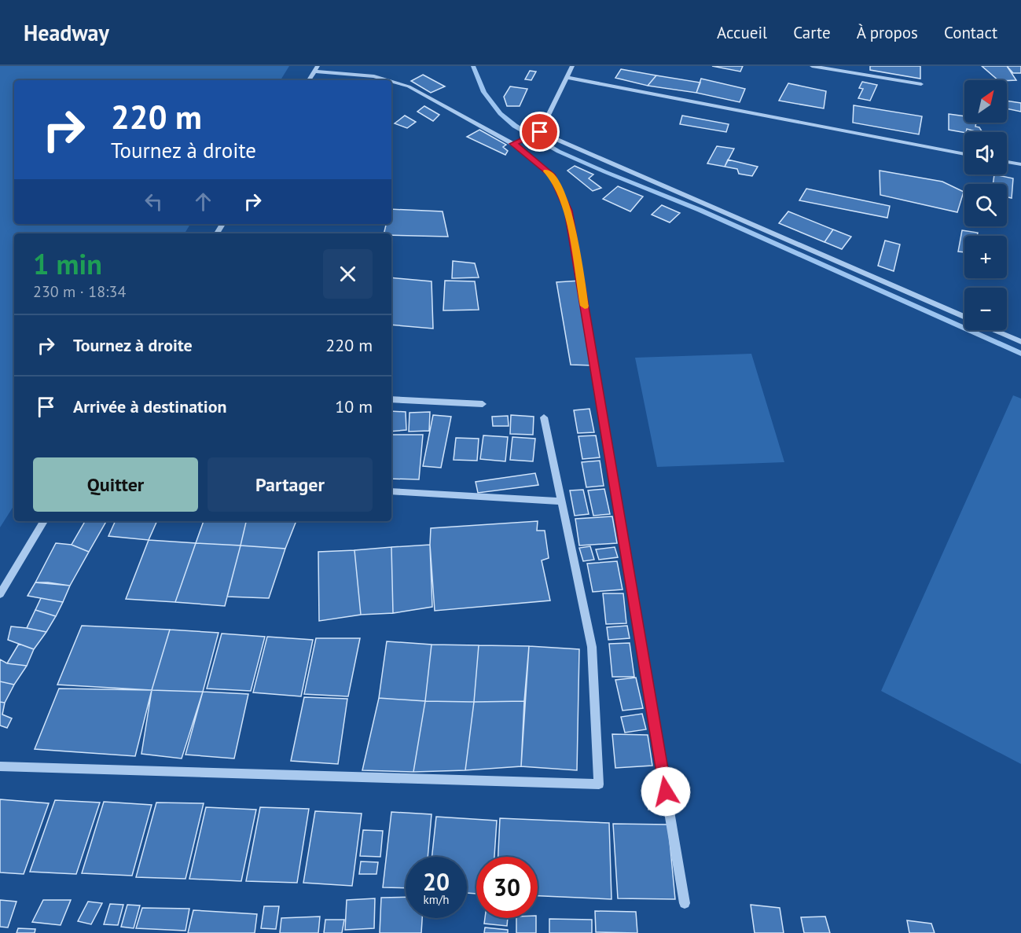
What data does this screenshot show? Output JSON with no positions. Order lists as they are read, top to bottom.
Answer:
{
  "north": "top right",
  "page": {
    "header": "Headway",
    "nav": [
      "Accueil",
      "Carte",
      "À propos",
      "Contact"
    ],
    "map_buttons": ["+", "−"],
    "turn": ["220 m", "Tournez à droite"],
    "heading": ["1 min", "230 m · 18:34"],
    "list": [
      {
        "name": "Tournez à droite",
        "value": "220 m"
      },
      {
        "name": "Arrivée à destination",
        "value": "10 m"
      }
    ],
    "buttons": ["Quitter", "Partager"],
    "speed": "20 km/h",
    "limit": "30"
  }
}
